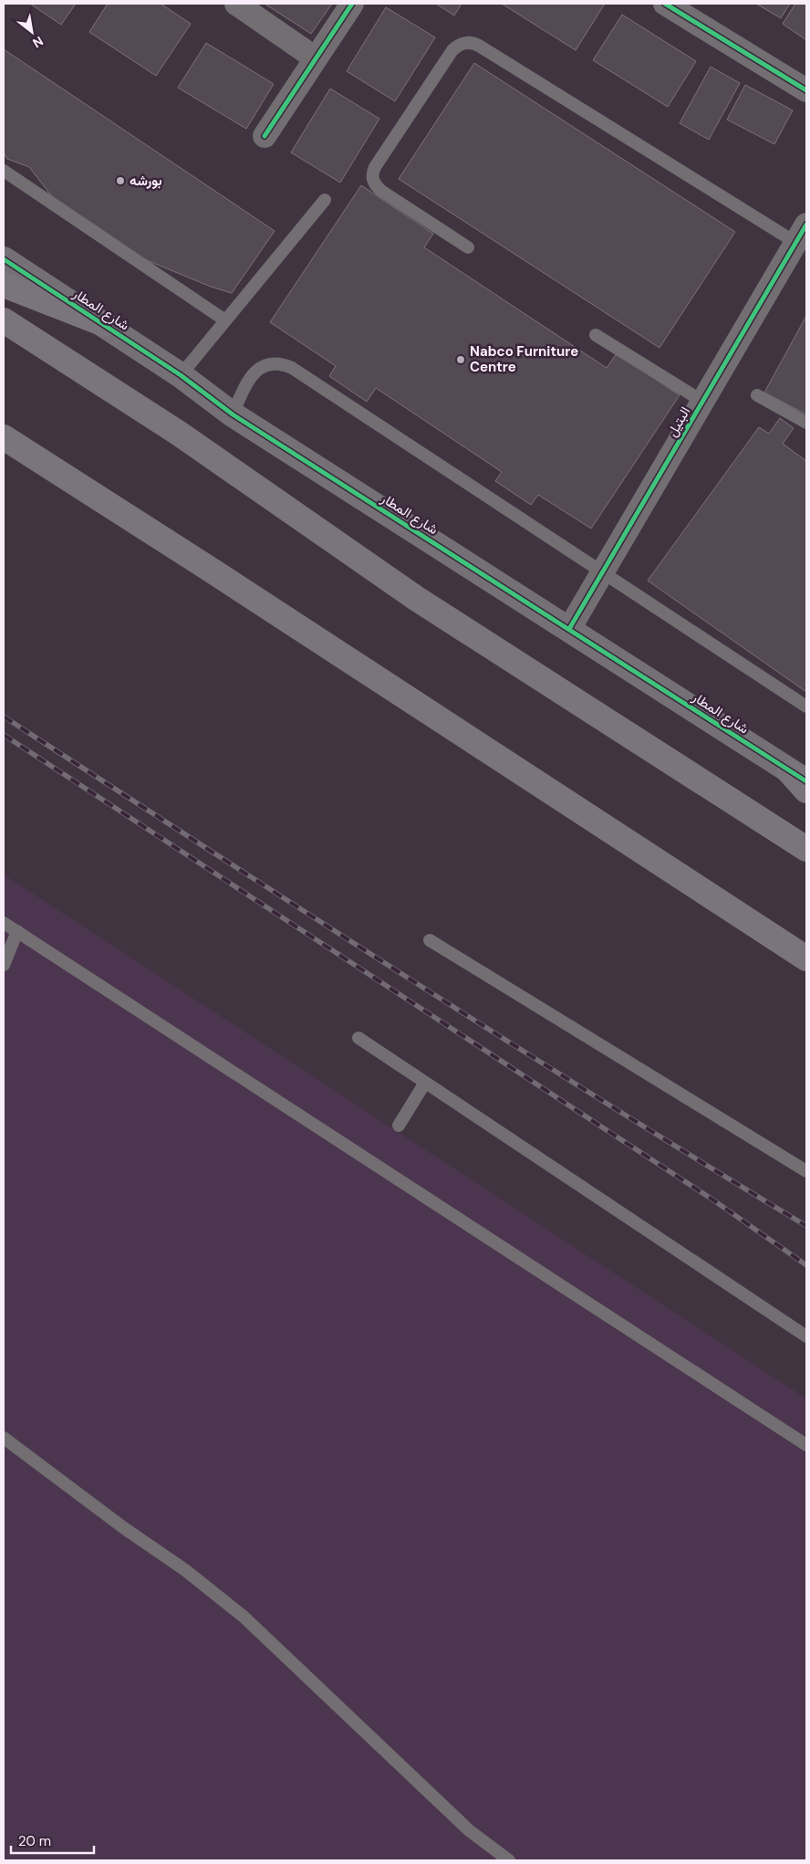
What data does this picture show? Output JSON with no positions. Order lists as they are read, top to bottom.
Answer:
{
  "streets": {
    "street": ["شارع المطار", "البتيل"]
  },
  "crossings": [
    ["شارع المطار", "البتيل"]
  ],
  "places": ["بورشه", "Nabco Furniture Centre"],
  "scale_bar": "20 m",
  "north": "bottom right"
}
